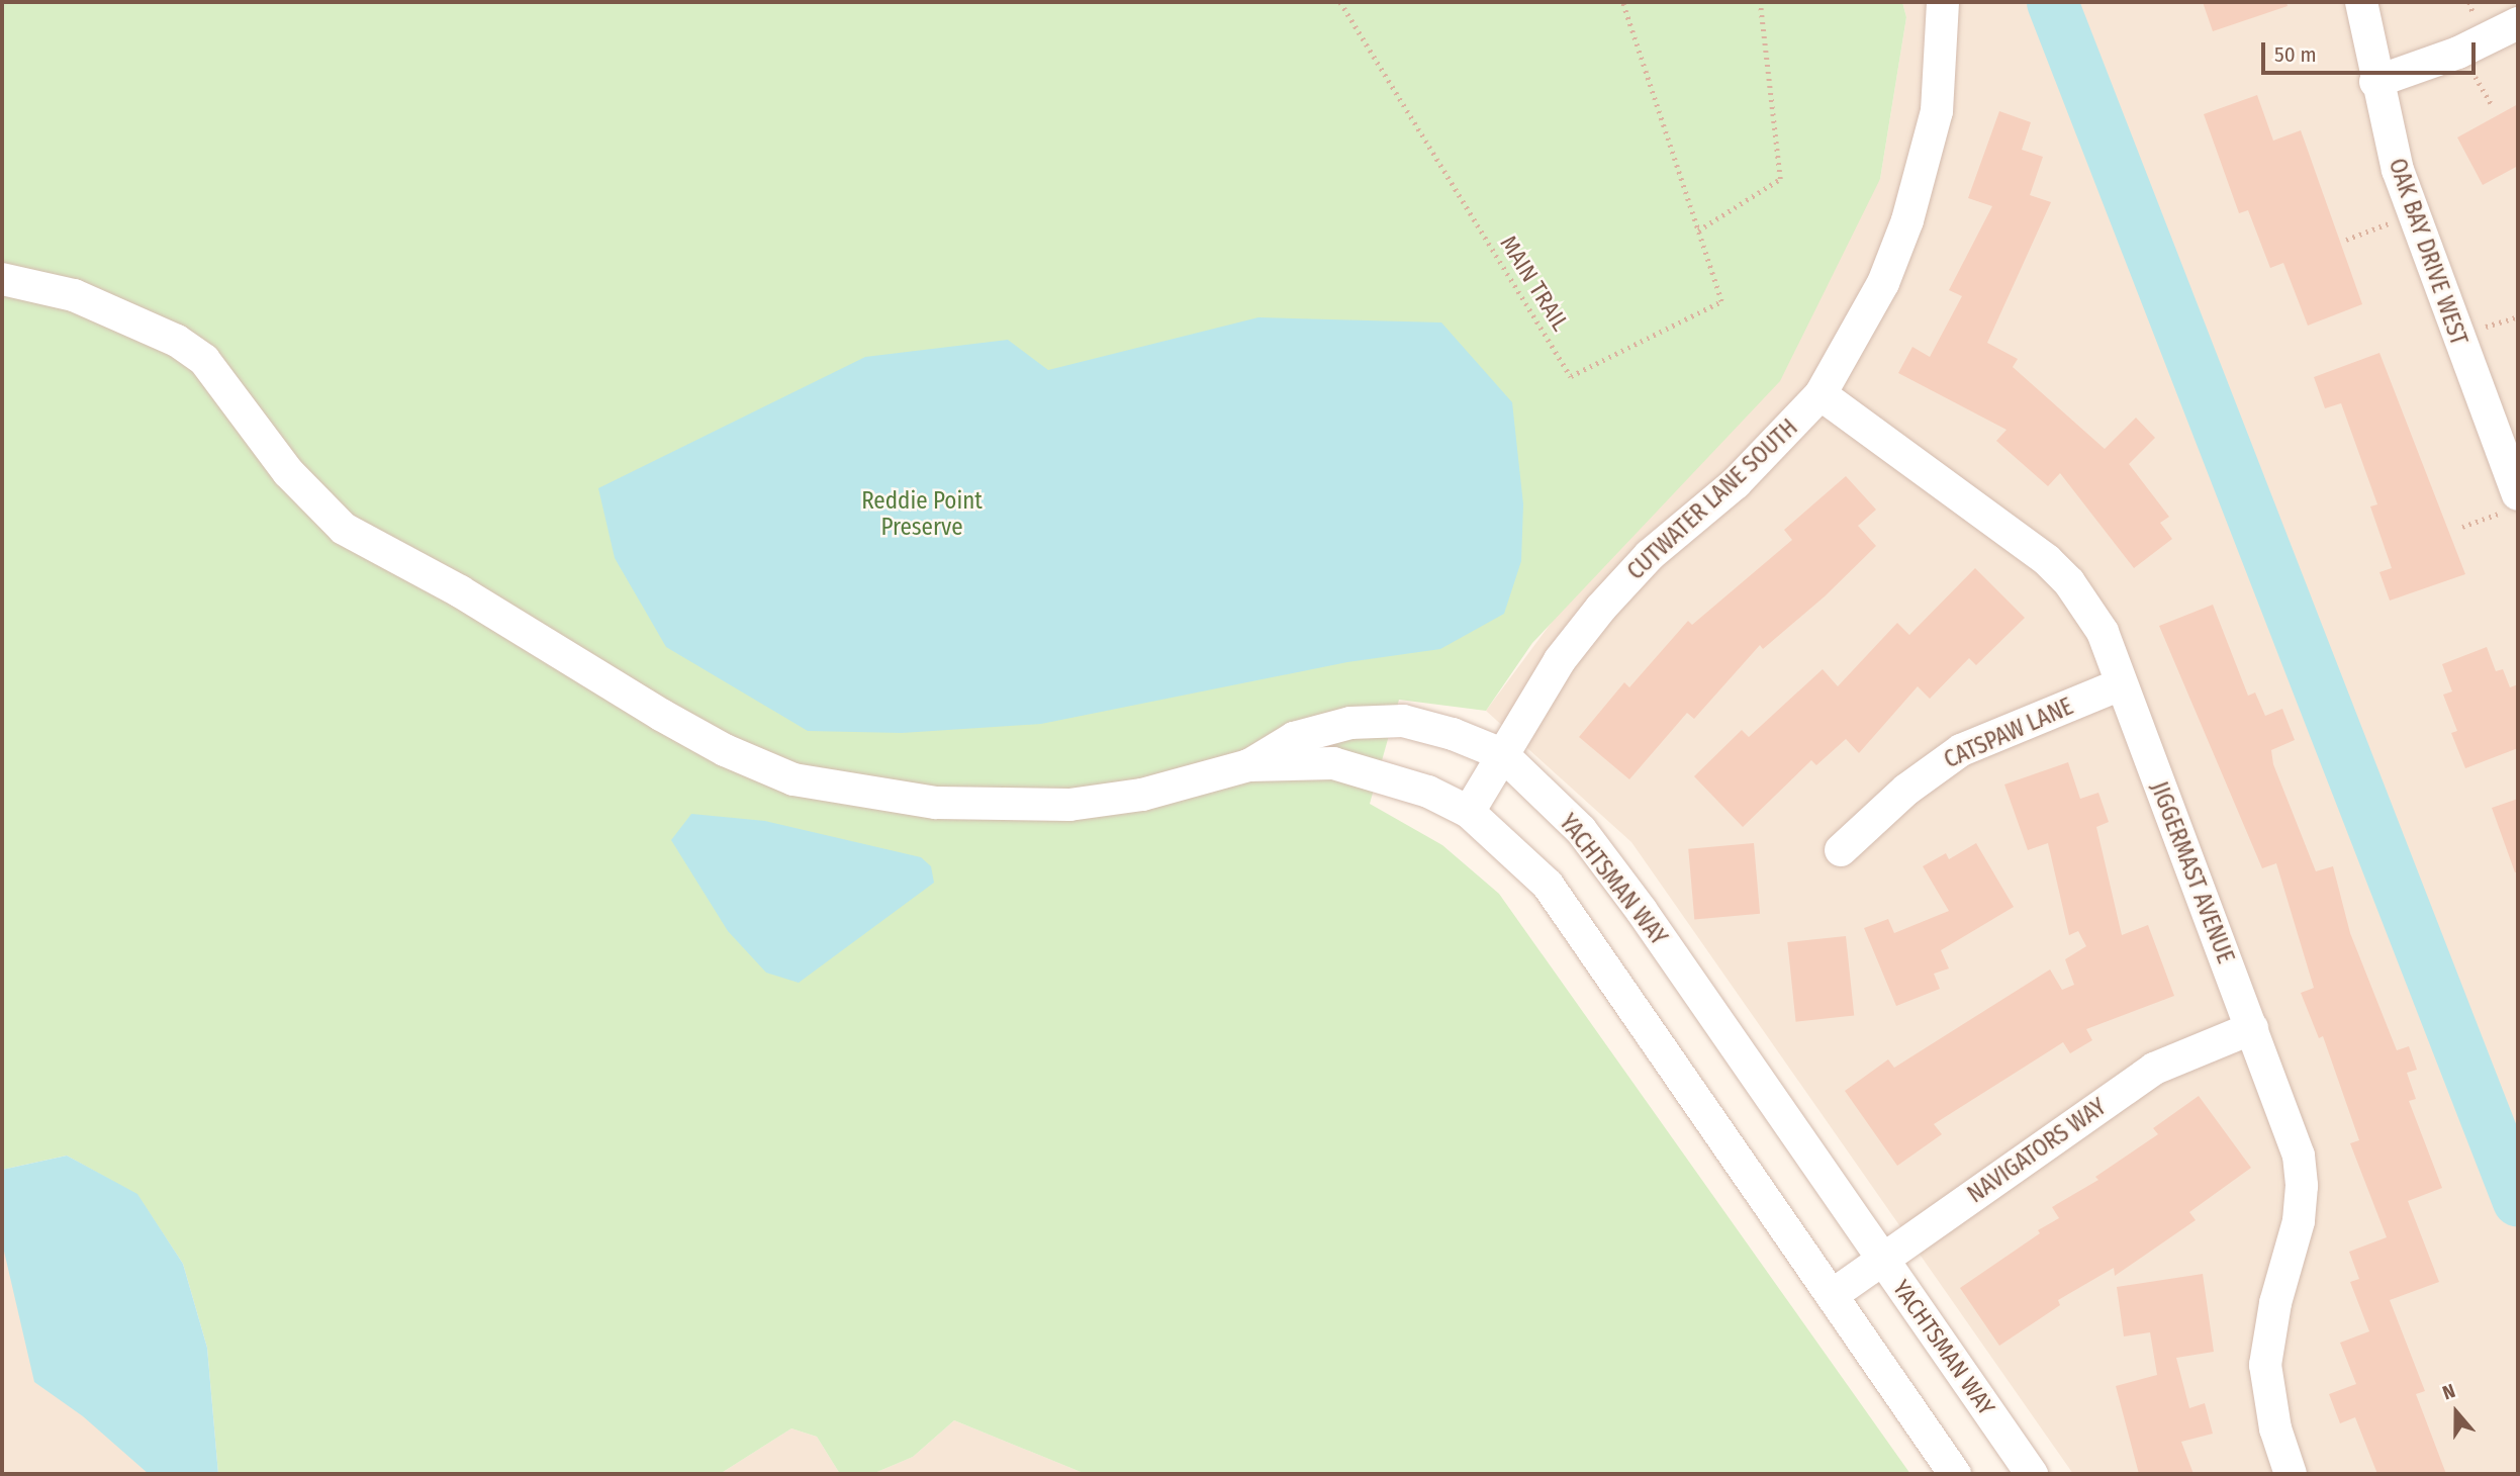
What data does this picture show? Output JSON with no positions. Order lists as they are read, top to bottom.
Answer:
{
  "streets": {
    "street": [
      "OAK BAY DRIVE WEST",
      "CUTWATER LANE SOUTH",
      "CATSPAW LANE",
      "JIGGERMAST AVENUE",
      "YACHTSMAN WAY",
      "NAVIGATORS WAY"
    ],
    "path": ["MAIN TRAIL"]
  },
  "crossings": [
    ["CUTWATER LANE SOUTH", "JIGGERMAST AVENUE"],
    ["CUTWATER LANE SOUTH", "YACHTSMAN WAY"],
    ["CATSPAW LANE", "JIGGERMAST AVENUE"],
    ["JIGGERMAST AVENUE", "NAVIGATORS WAY"],
    ["YACHTSMAN WAY", "NAVIGATORS WAY"]
  ],
  "parks": ["Reddie Point Preserve"],
  "scale_bar": "50 m",
  "north": "top"
}
